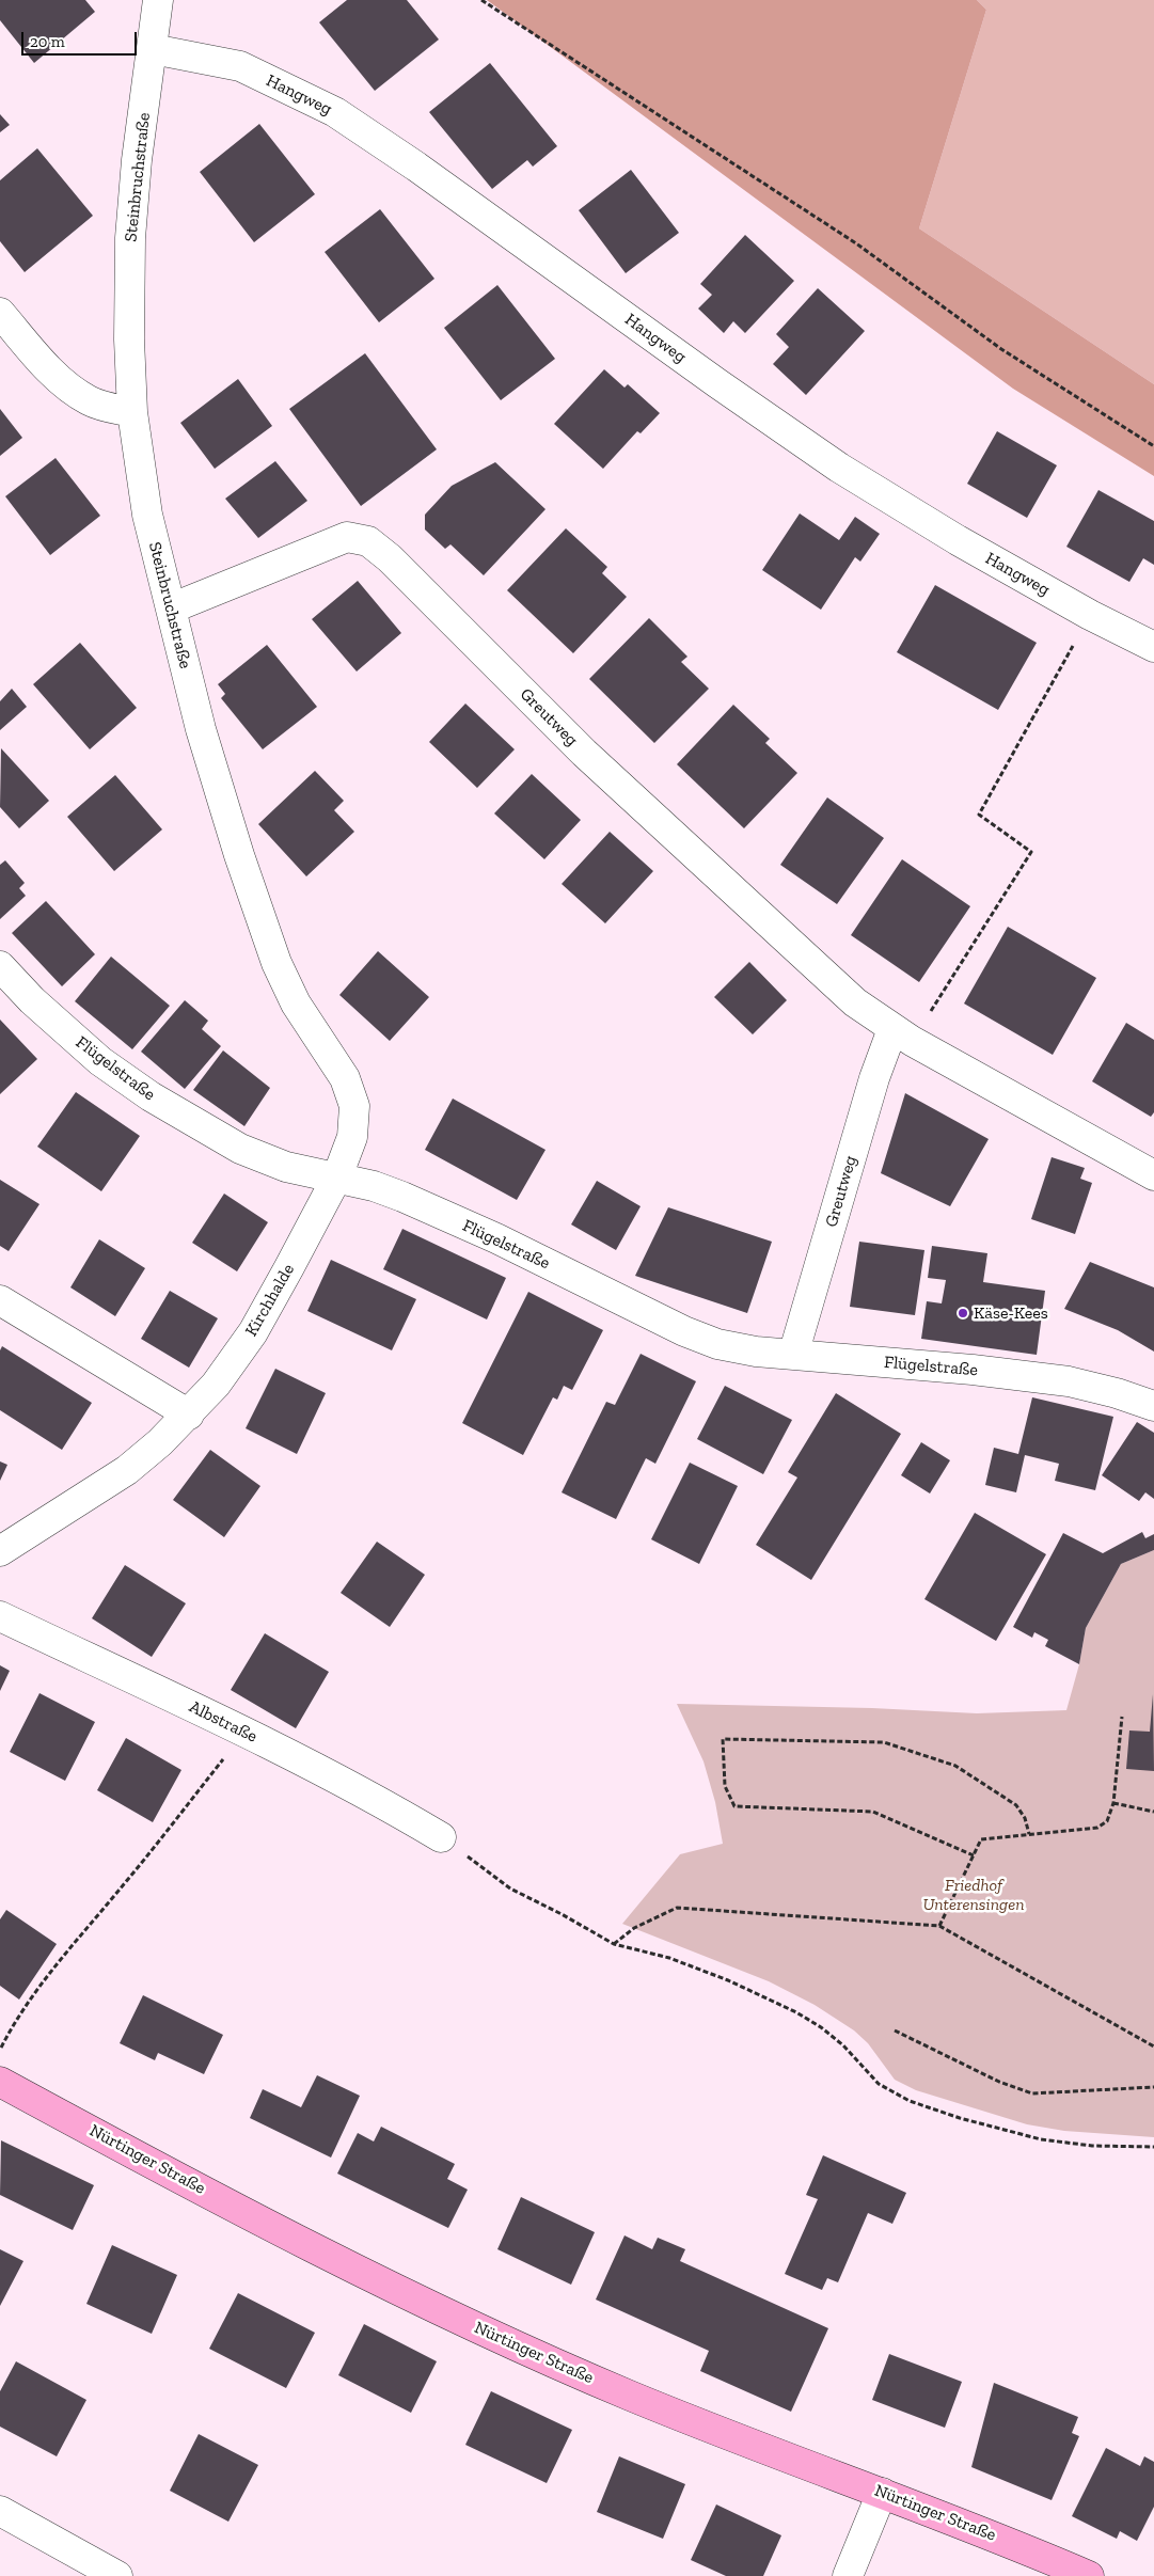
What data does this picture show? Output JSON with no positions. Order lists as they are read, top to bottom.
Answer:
{
  "streets": {
    "street": [
      "Hangweg",
      "Steinbruchstraße",
      "Greutweg",
      "Flügelstraße",
      "Kirchhalde",
      "Albstraße",
      "Nürtinger Straße"
    ]
  },
  "crossings": [
    ["Hangweg", "Steinbruchstraße"],
    ["Steinbruchstraße", "Greutweg"],
    ["Steinbruchstraße", "Flügelstraße"],
    ["Steinbruchstraße", "Kirchhalde"],
    ["Greutweg", "Flügelstraße"],
    ["Flügelstraße", "Kirchhalde"]
  ],
  "parks": ["Friedhof Unterensingen"],
  "places": ["Käse-Kees"],
  "scale_bar": "20 m"
}
